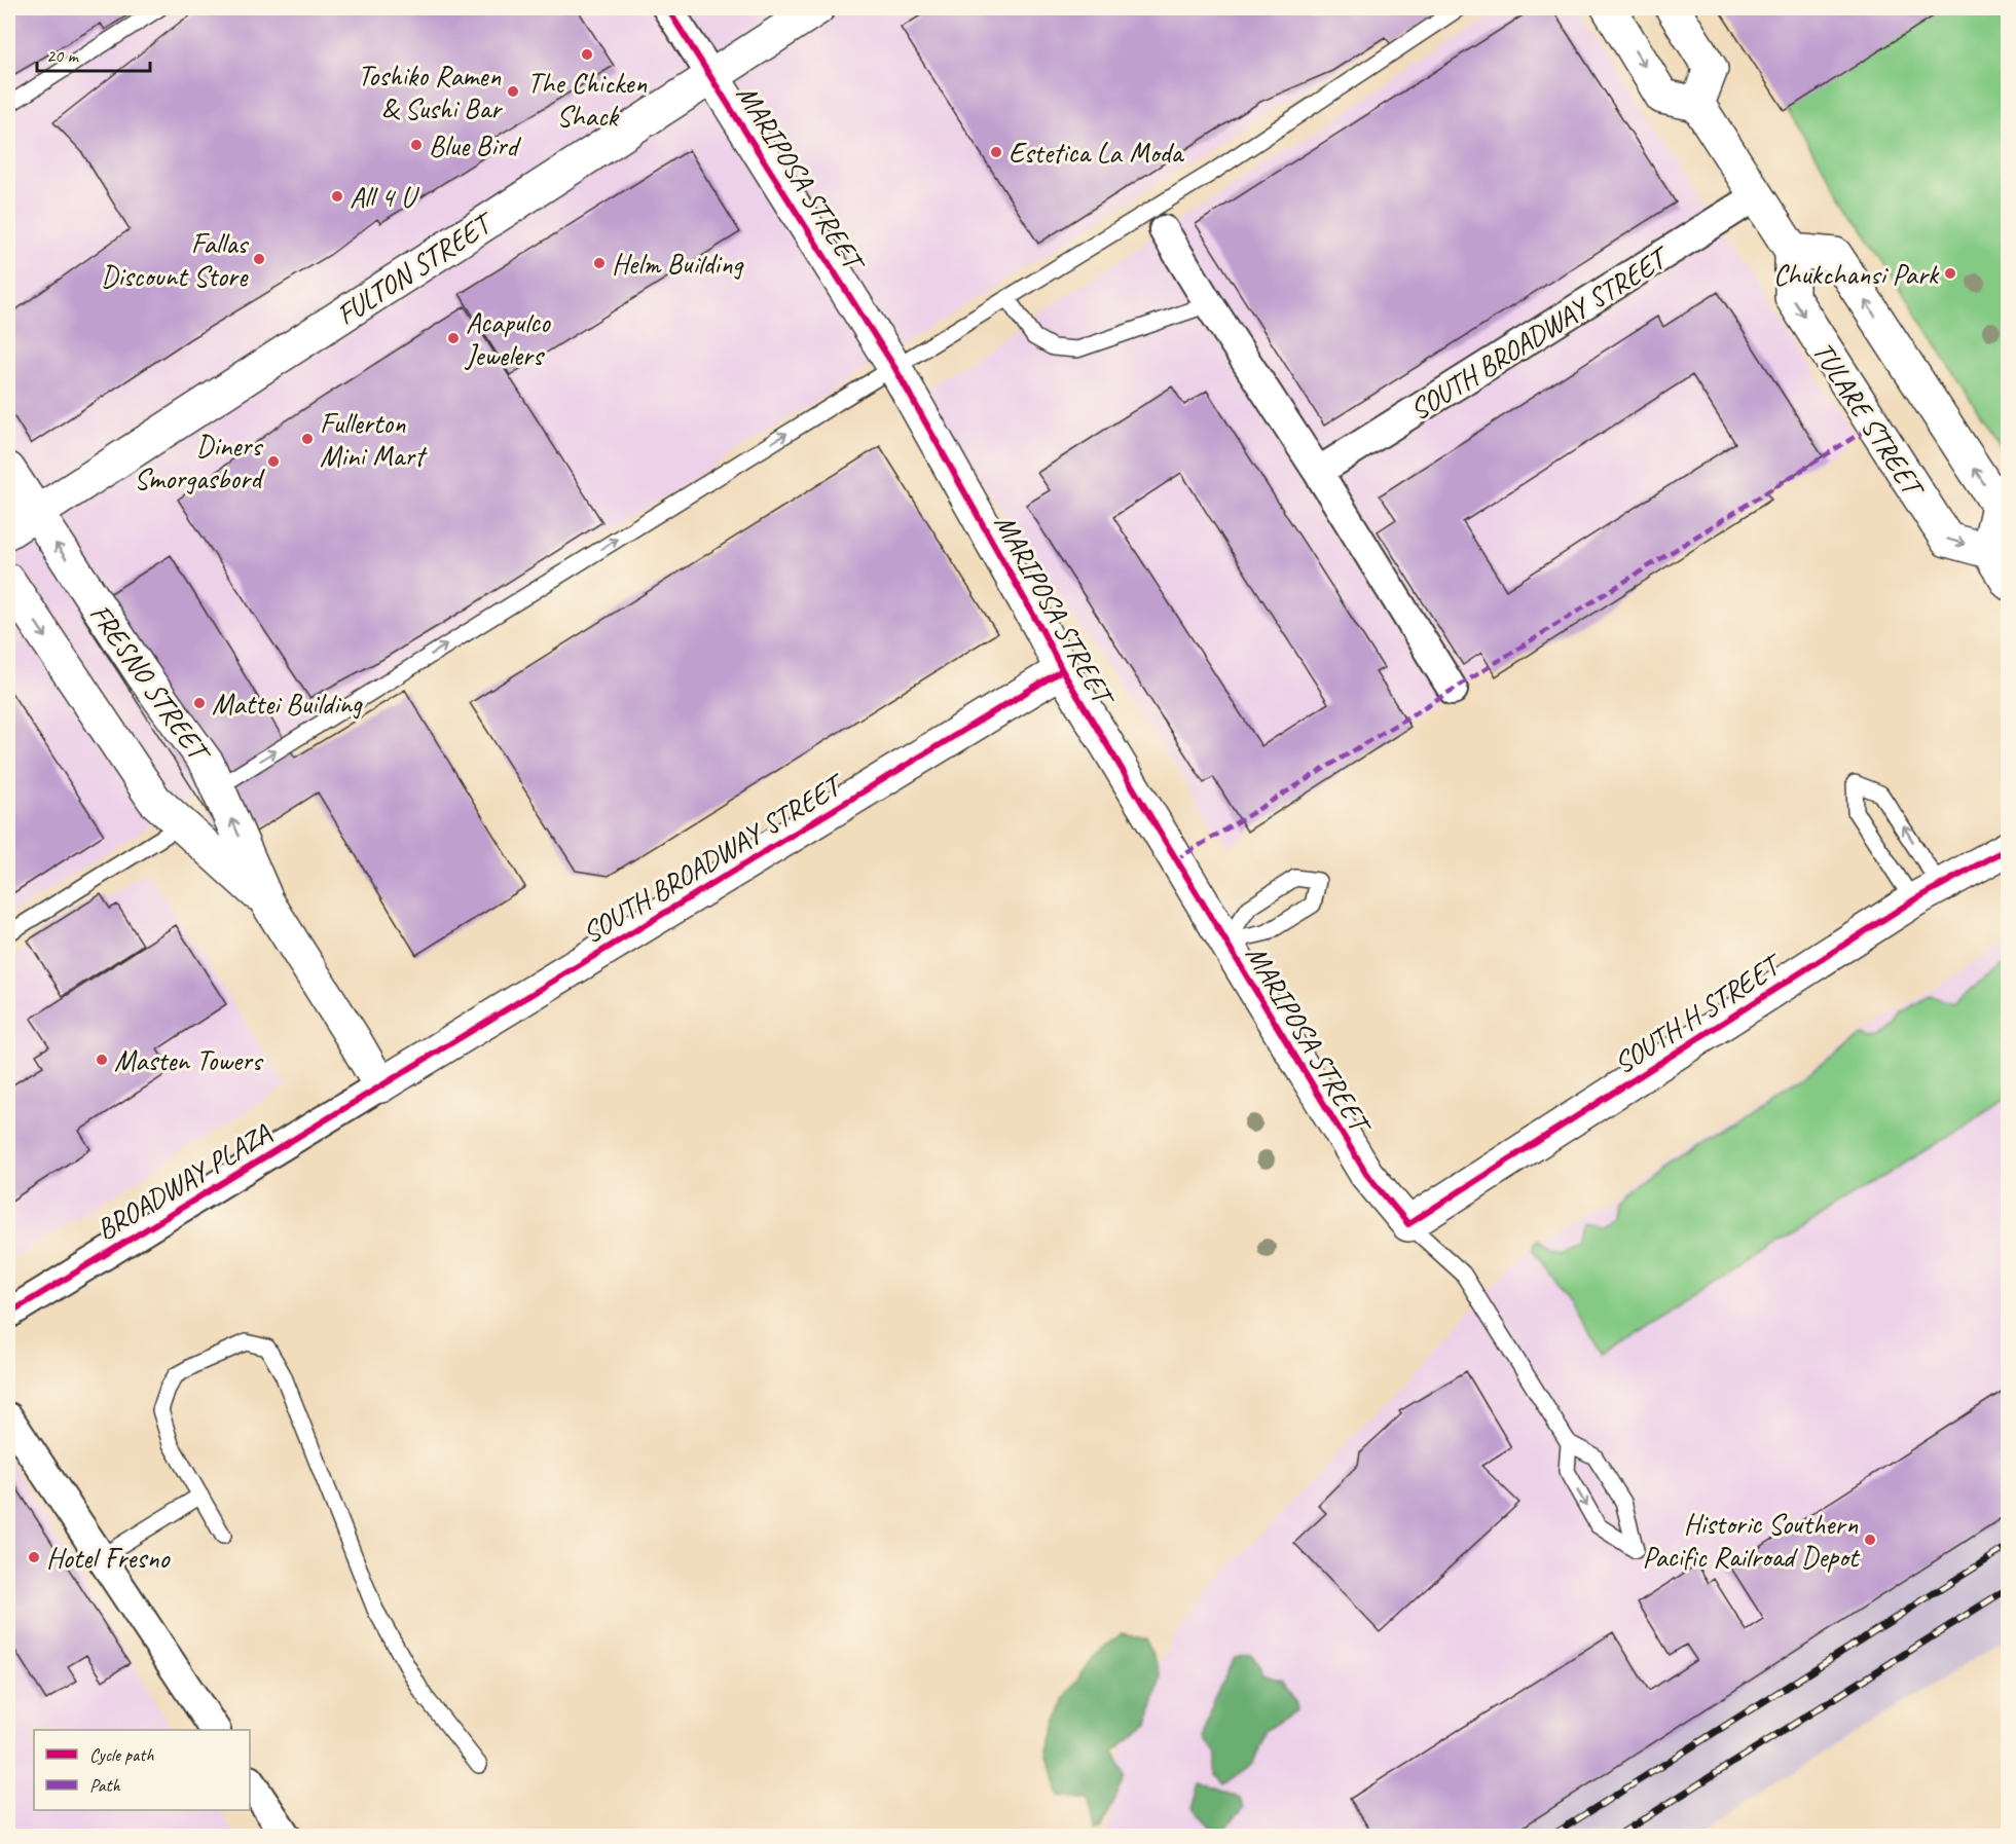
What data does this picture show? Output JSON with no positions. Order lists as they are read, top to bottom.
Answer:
{
  "streets": {
    "street": [
      "MARIPOSA STREET",
      "FULTON STREET",
      "SOUTH BROADWAY STREET",
      "TULARE STREET",
      "FRESNO STREET",
      "SOUTH H STREET",
      "BROADWAY PLAZA"
    ]
  },
  "crossings": [
    ["MARIPOSA STREET", "FULTON STREET"],
    ["MARIPOSA STREET", "SOUTH BROADWAY STREET"],
    ["MARIPOSA STREET", "SOUTH H STREET"],
    ["FULTON STREET", "FRESNO STREET"],
    ["SOUTH BROADWAY STREET", "FRESNO STREET"],
    ["SOUTH BROADWAY STREET", "BROADWAY PLAZA"],
    ["FRESNO STREET", "BROADWAY PLAZA"]
  ],
  "places": [
    "The Chicken Shack",
    "Toshiko Ramen & Sushi Bar",
    "Blue Bird",
    "Estetica La Moda",
    "All 4 U",
    "Fallas Discount Store",
    "Helm Building",
    "Chukchansi Park",
    "Acapulco Jewelers",
    "Fullerton Mini Mart",
    "Diners Smorgasbord",
    "Mattei Building",
    "Masten Towers",
    "Historic Southern Pacific Railroad Depot",
    "Hotel Fresno"
  ],
  "legend": ["Cycle path", "Path"],
  "scale_bar": "20 m"
}
